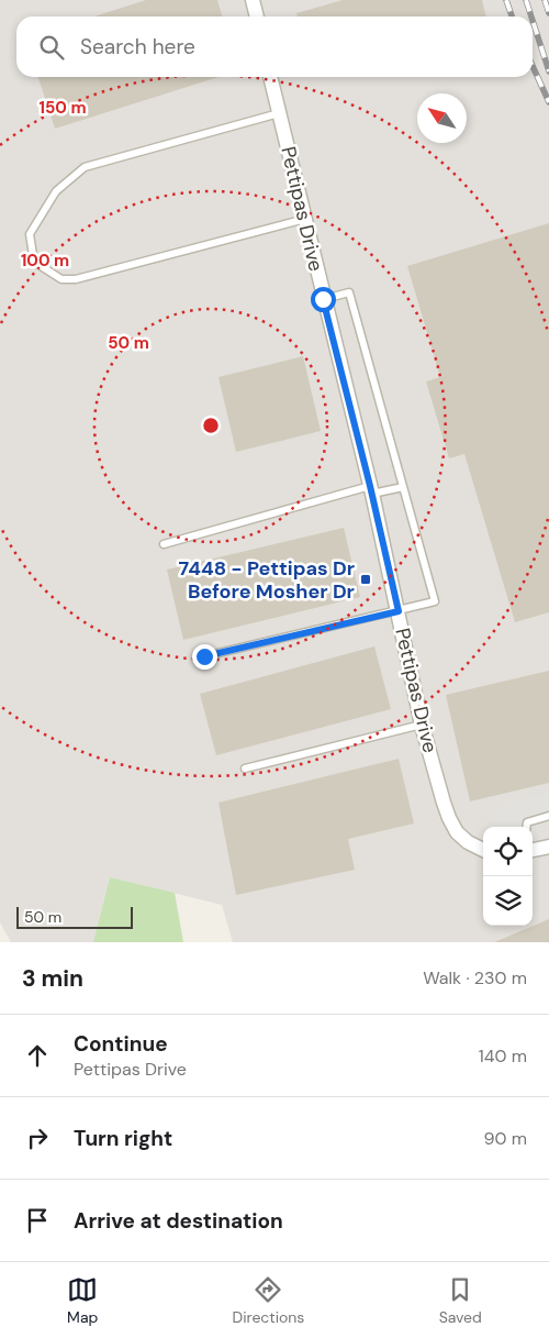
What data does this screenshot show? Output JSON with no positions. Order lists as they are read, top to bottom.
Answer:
{
  "streets": {
    "street": ["Pettipas Drive"]
  },
  "places": {
    "transit": ["7448 - Pettipas Dr Before Mosher Dr"]
  },
  "scale_bar": "50 m",
  "north": "top left",
  "page": {
    "search": "Search here",
    "scale": "50 m",
    "heading": ["3 min", "Walk · 230 m"],
    "list": [
      ["Continue", "Pettipas Drive", "140 m"],
      ["Turn right", "90 m"],
      "Arrive at destination"
    ],
    "nav": ["Map", "Directions", "Saved"]
  },
  "rings": ["150 m", "100 m", "50 m"]
}
